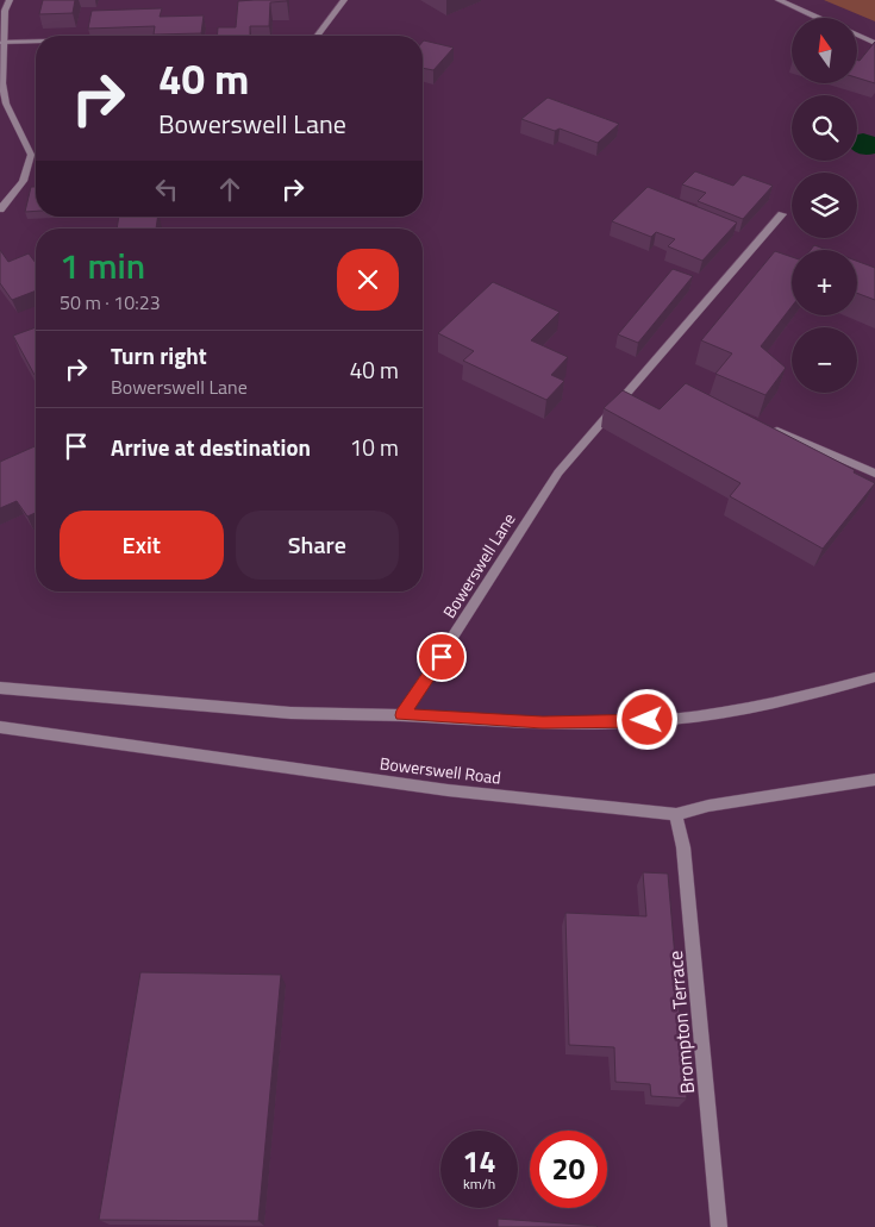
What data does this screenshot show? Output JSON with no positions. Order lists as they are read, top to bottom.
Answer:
{
  "streets": {
    "street": ["Bowerswell Lane", "Bowerswell Road", "Brompton Terrace"]
  },
  "crossings": [
    ["Bowerswell Road", "Brompton Terrace"]
  ],
  "north": "top",
  "page": {
    "map_buttons": ["+", "−"],
    "turn": ["40 m", "Bowerswell Lane"],
    "heading": ["1 min", "50 m · 10:23"],
    "list": [
      {
        "name": "Turn right",
        "note": "Bowerswell Lane",
        "value": "40 m"
      },
      {
        "name": "Arrive at destination",
        "value": "10 m"
      }
    ],
    "buttons": ["Exit", "Share"],
    "speed": "14 km/h",
    "limit": "20"
  }
}
